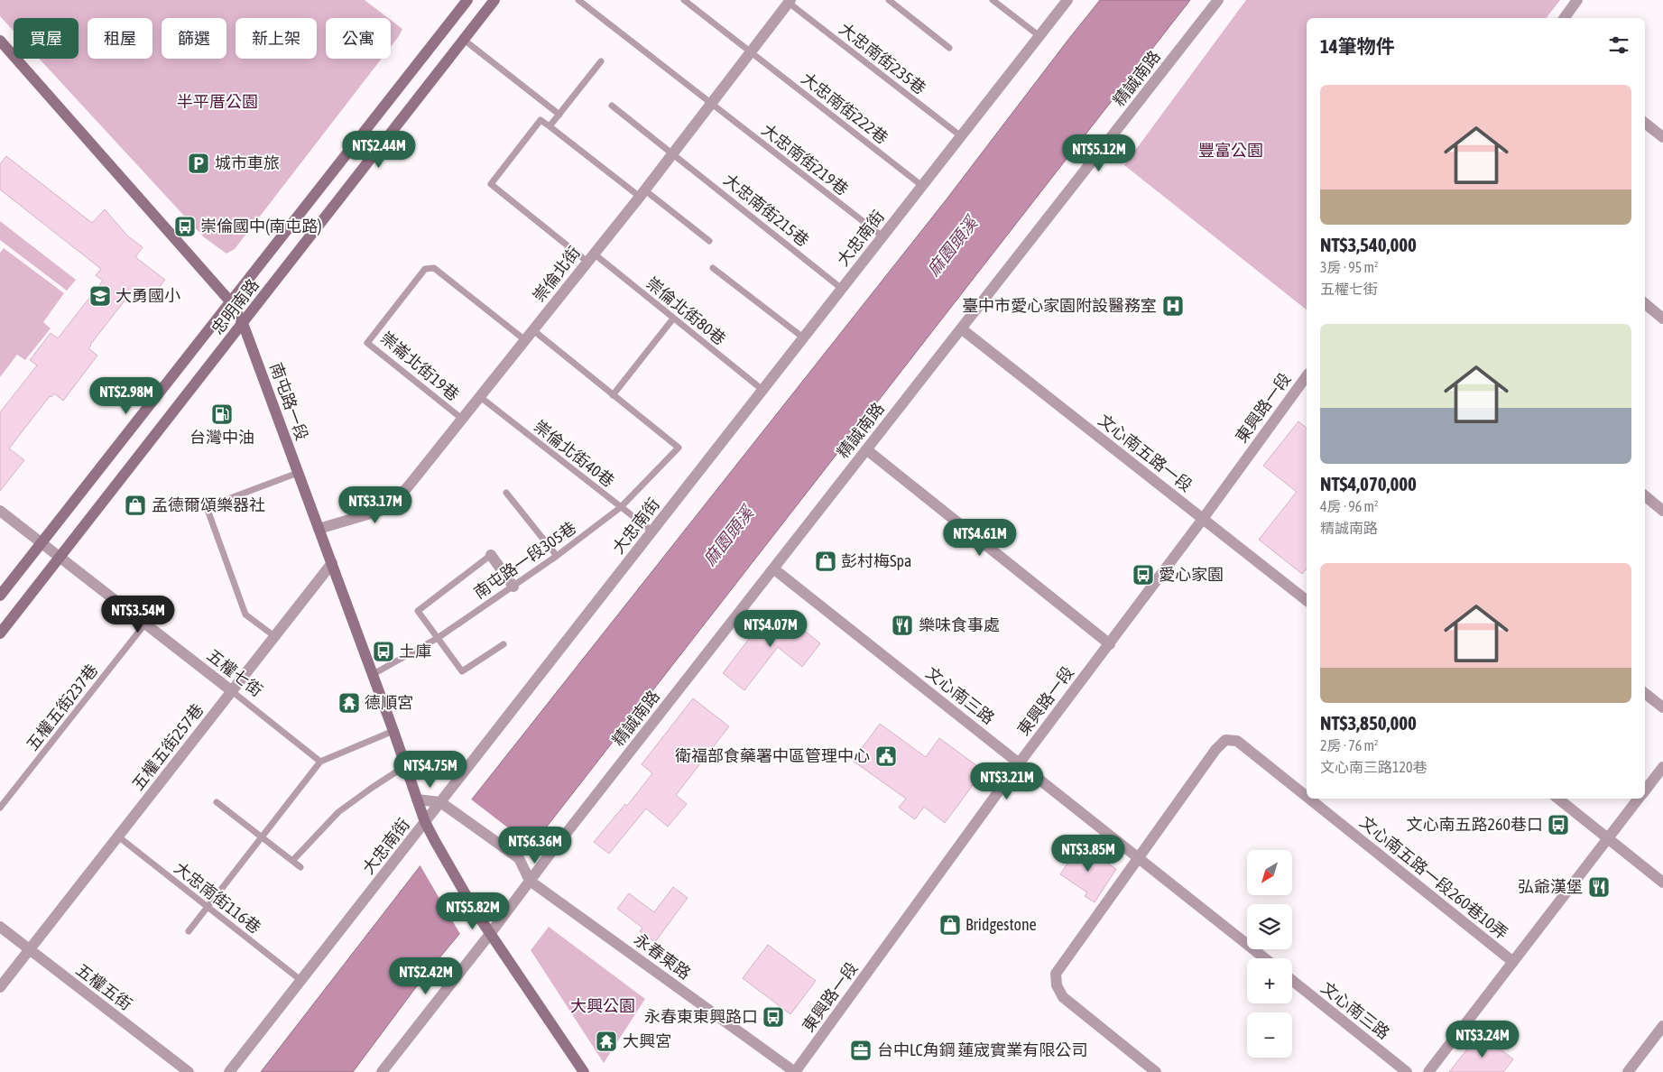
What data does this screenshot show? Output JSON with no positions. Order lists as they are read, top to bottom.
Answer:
{
  "streets": {
    "main road": ["忠明南路", "南屯路一段"],
    "street": [
      "精誠南路",
      "大忠南街",
      "崇倫北街",
      "東興路一段",
      "文心南五路一段",
      "五權七街",
      "文心南三路",
      "五權五街257巷",
      "文心南五路一段260巷10弄",
      "永春東路",
      "五權五街"
    ],
    "lane": [
      "大忠南街235巷",
      "大忠南街222巷",
      "大忠南街219巷",
      "大忠南街215巷",
      "崇倫北街80巷",
      "崇崙北街19巷",
      "崇倫北街40巷",
      "南屯路一段305巷",
      "五權五街237巷",
      "大忠南街116巷"
    ]
  },
  "crossings": [
    ["大忠南街235巷", "大忠南街"],
    ["大忠南街235巷", "崇倫北街"],
    ["精誠南路", "南屯路一段"],
    ["精誠南路", "文心南五路一段"],
    ["精誠南路", "文心南三路"],
    ["精誠南路", "永春東路"],
    ["大忠南街222巷", "大忠南街"],
    ["大忠南街222巷", "崇倫北街"],
    ["大忠南街219巷", "大忠南街"],
    ["大忠南街219巷", "崇倫北街"],
    ["大忠南街215巷", "大忠南街"],
    ["大忠南街215巷", "崇倫北街"],
    ["大忠南街", "崇倫北街80巷"],
    ["大忠南街", "南屯路一段"],
    ["大忠南街", "崇倫北街40巷"],
    ["大忠南街", "大忠南街116巷"],
    ["大忠南街", "永春東路"],
    ["崇倫北街", "崇倫北街80巷"],
    ["崇倫北街", "崇崙北街19巷"],
    ["崇倫北街", "南屯路一段"],
    ["崇倫北街", "崇倫北街40巷"],
    ["忠明南路", "南屯路一段"],
    ["忠明南路", "五權七街"],
    ["南屯路一段", "南屯路一段305巷"],
    ["南屯路一段", "五權五街257巷"],
    ["東興路一段", "文心南五路一段"],
    ["東興路一段", "文心南三路"],
    ["東興路一段", "永春東路"],
    ["崇倫北街40巷", "南屯路一段305巷"],
    ["五權七街", "五權五街237巷"],
    ["五權七街", "五權五街257巷"],
    ["文心南三路", "文心南五路一段260巷10弄"],
    ["五權五街257巷", "大忠南街116巷"],
    ["五權五街257巷", "五權五街"]
  ],
  "water": ["麻園頭溪"],
  "parks": ["半平厝公園", "豐富公園", "大興公園"],
  "places": {
    "parking": ["城市車旅"],
    "bus stop": [
      "崇倫國中(南屯路)",
      "愛心家園",
      "土庫",
      "文心南五路260巷口",
      "永春東東興路口"
    ],
    "school or university": ["大勇國小"],
    "hospital": ["臺中市愛心家園附設醫務室"],
    "fuel station": ["台灣中油"],
    "shop": ["孟德爾頌樂器社", "彭村梅Spa", "Bridgestone"],
    "restaurant": ["樂味食事處", "弘爺漢堡"],
    "temple": ["德順宮", "大興宮"],
    "public building": ["衛福部食藥署中區管理中心"],
    "office": ["台中LC角鋼 蓮宬實業有限公司"]
  },
  "north": "bottom left",
  "page": {
    "chip": [
      "買屋",
      "租屋",
      "篩選",
      "新上架",
      "公寓"
    ],
    "heading": "14筆物件",
    "list": [
      {
        "name": "NT$3,540,000",
        "note": "3房 · 95 m² · 五權七街"
      },
      {
        "name": "NT$4,070,000",
        "note": "4房 · 96 m² · 精誠南路"
      },
      {
        "name": "NT$3,850,000",
        "note": "2房 · 76 m² · 文心南三路120巷"
      }
    ],
    "price": [
      "NT$2.44M",
      "NT$5.12M",
      "NT$2.98M",
      "NT$3.17M",
      "NT$4.61M",
      "NT$3.54M",
      "NT$4.07M",
      "NT$4.75M",
      "NT$3.21M",
      "NT$6.36M",
      "NT$3.85M",
      "NT$5.82M",
      "NT$2.42M",
      "NT$3.24M"
    ],
    "map_buttons": ["+", "−"]
  }
}
